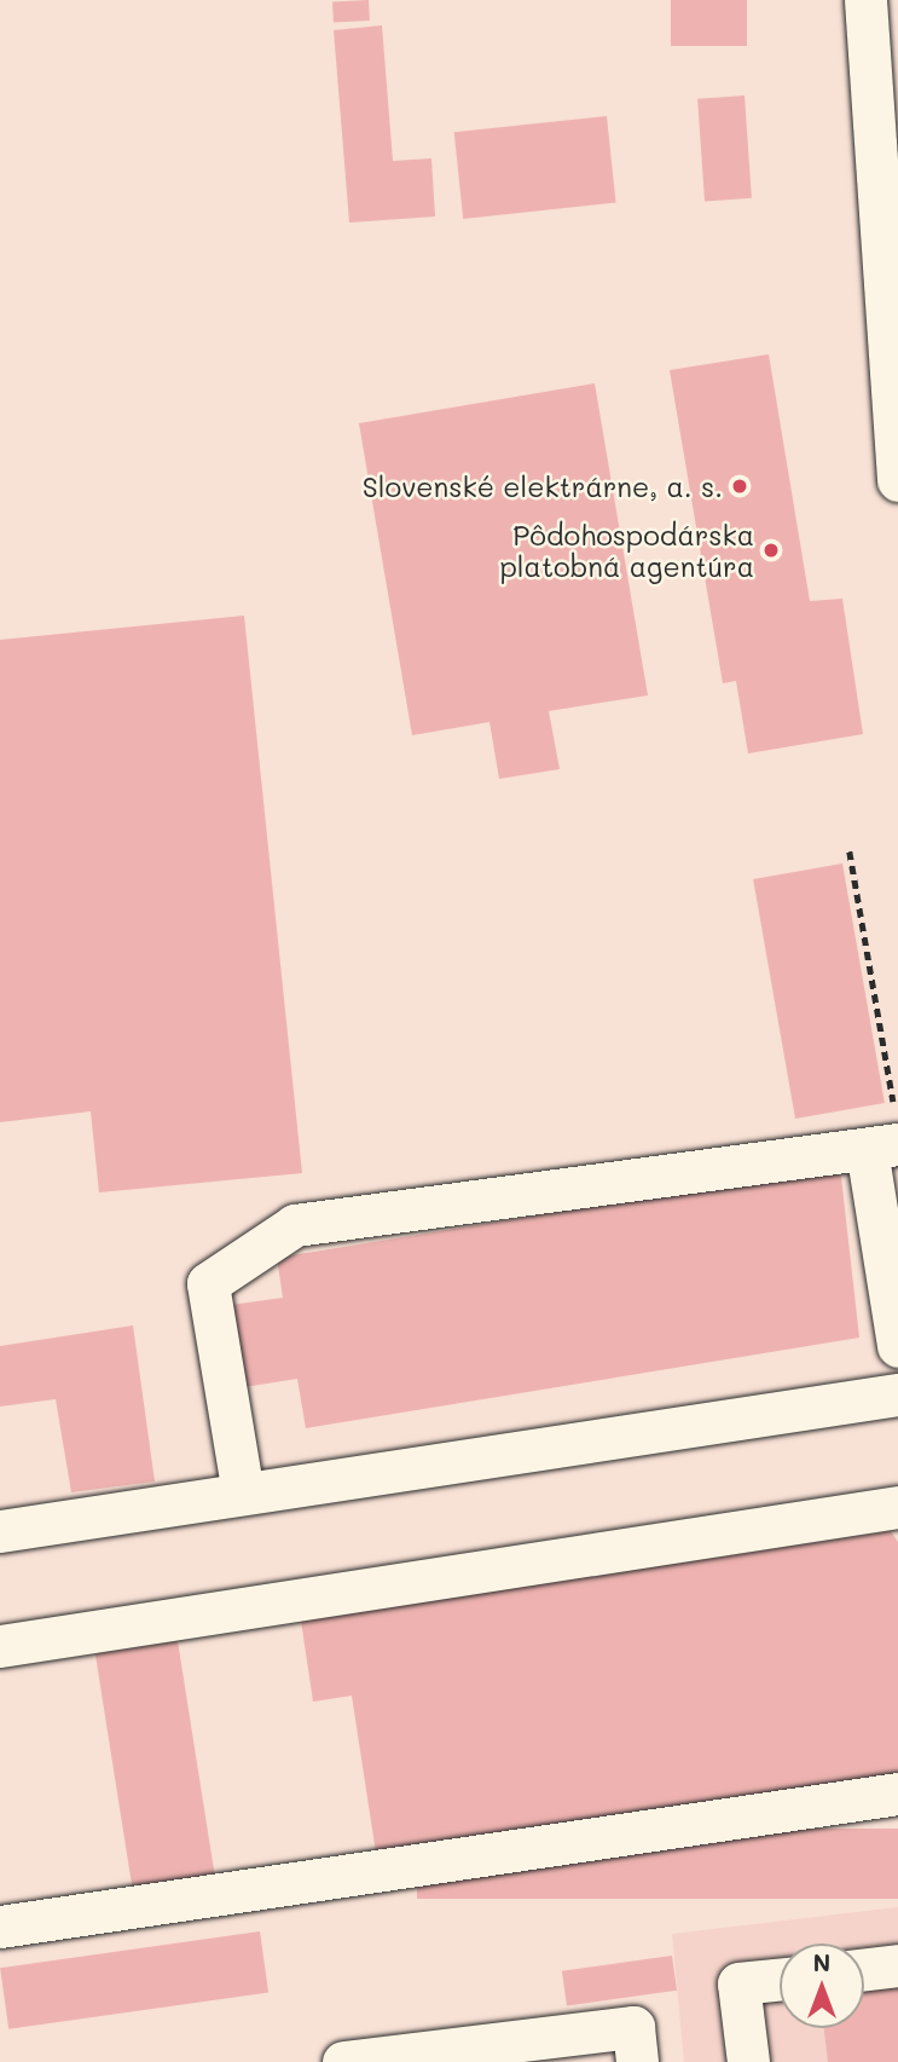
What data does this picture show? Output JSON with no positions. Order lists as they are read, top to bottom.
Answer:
{
  "places": ["Slovenské elektrárne, a. s.", "Pôdohospodárska platobná agentúra"],
  "north": "top"
}
